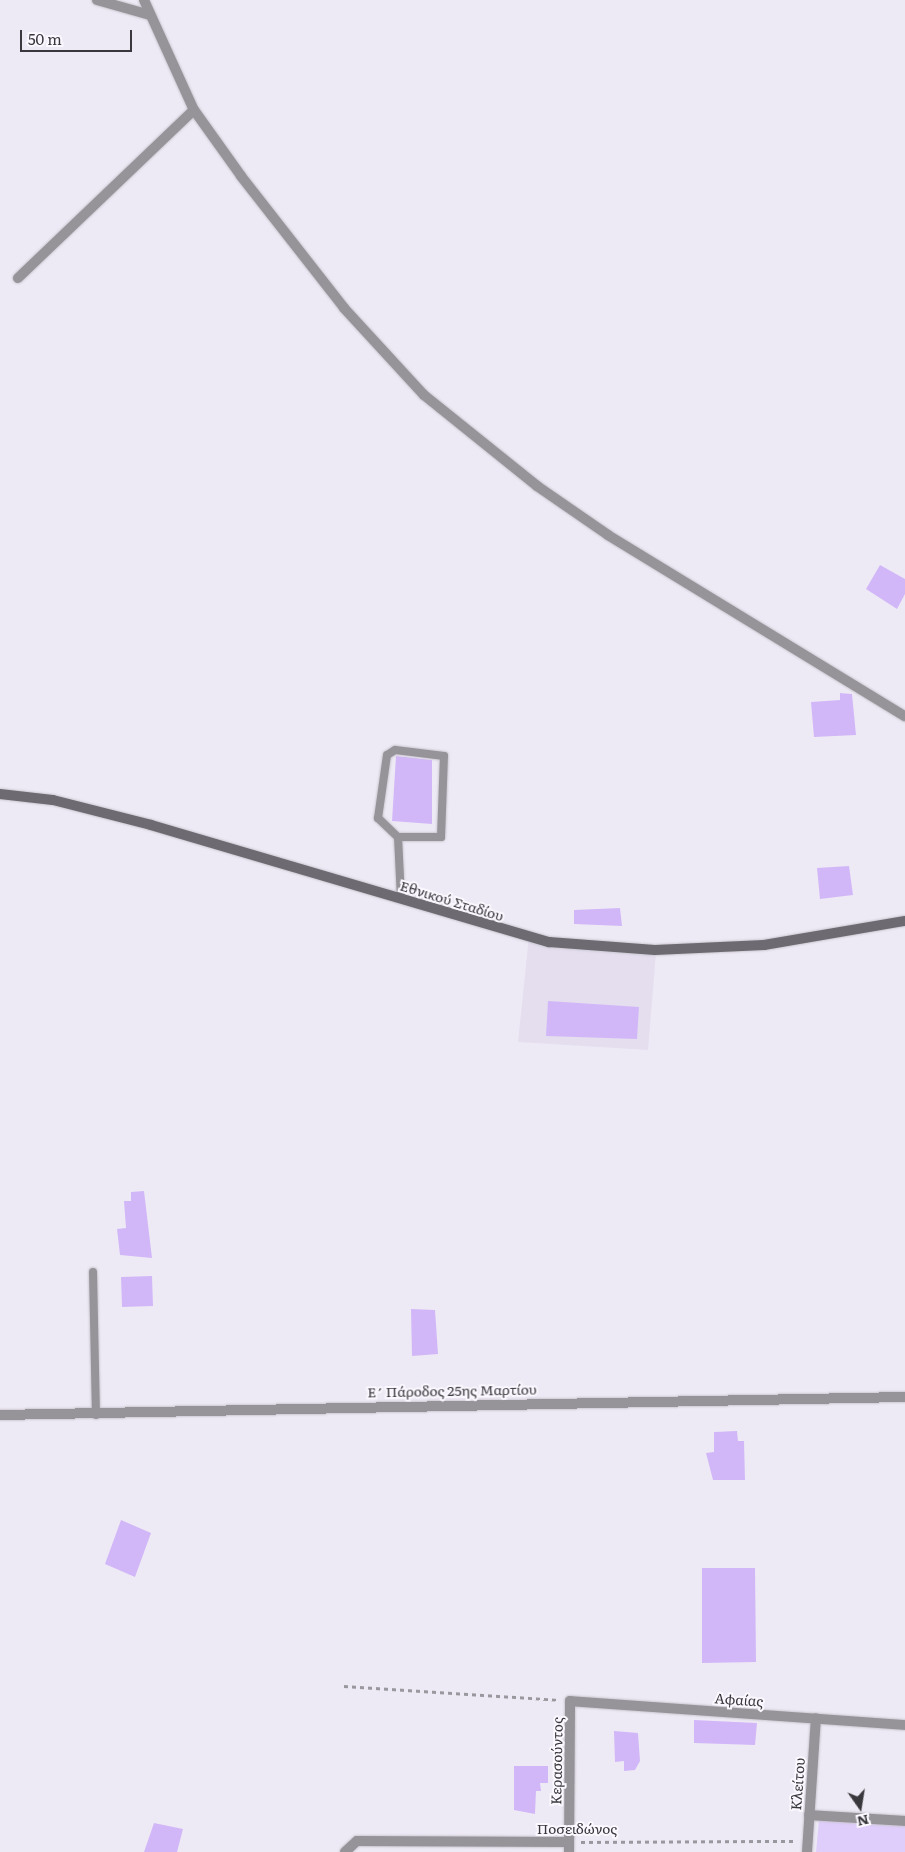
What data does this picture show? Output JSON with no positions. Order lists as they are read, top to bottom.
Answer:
{
  "streets": {
    "street": [
      "Εθνικού Σταδίου",
      "Ε΄ Πάροδος 25ης Μαρτίου",
      "Αφαίας",
      "Κερασούντος",
      "Κλείτου",
      "Ποσειδώνος"
    ]
  },
  "crossings": [
    ["Αφαίας", "Κερασούντος"],
    ["Αφαίας", "Κλείτου"],
    ["Κερασούντος", "Ποσειδώνος"],
    ["Κλείτου", "Ποσειδώνος"]
  ],
  "scale_bar": "50 m",
  "north": "bottom"
}
